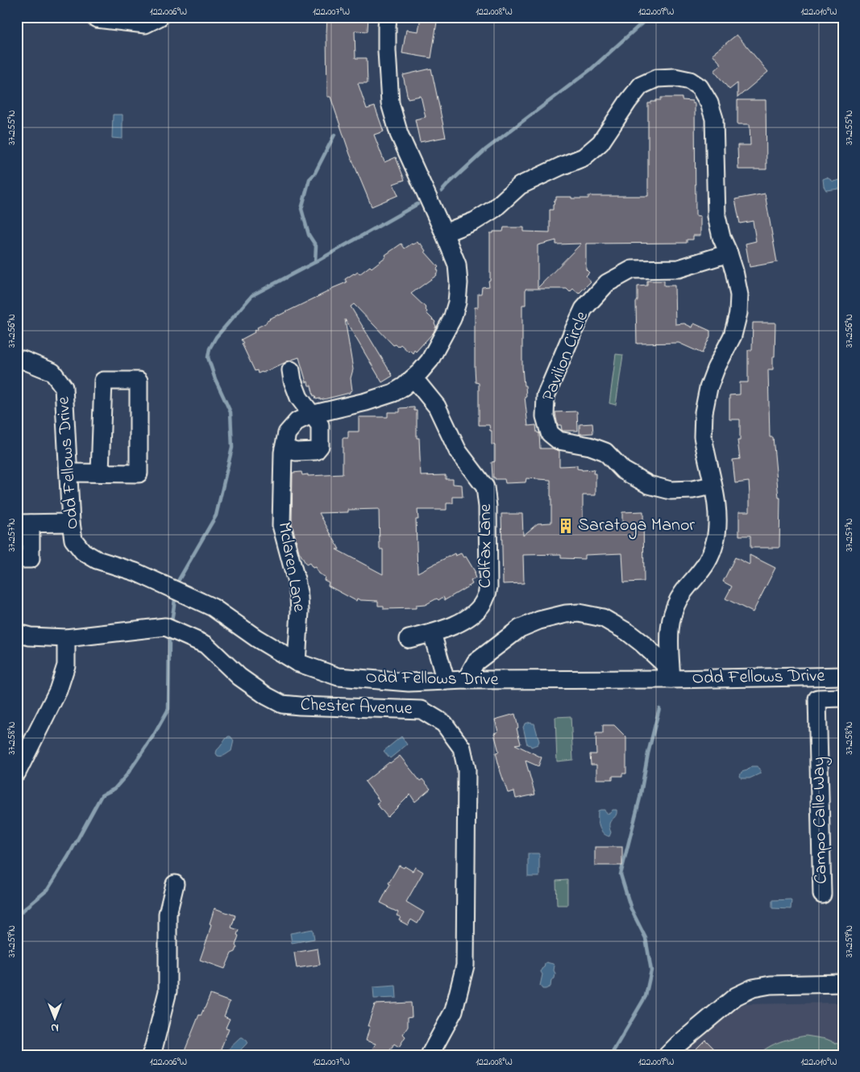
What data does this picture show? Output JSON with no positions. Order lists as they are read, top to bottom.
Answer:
{
  "streets": {
    "street": [
      "Pavilion Circle",
      "Odd Fellows Drive",
      "Colfax Lane",
      "Mclaren Lane",
      "Chester Avenue",
      "Campo Calle Way"
    ]
  },
  "crossings": [
    ["Odd Fellows Drive", "Mclaren Lane"],
    ["Colfax Lane", "Mclaren Lane"]
  ],
  "places": {
    "building": ["Saratoga Manor"]
  },
  "north": "bottom",
  "coordinates": [
    "122.006°W",
    "122.007°W",
    "122.008°W",
    "122.009°W",
    "122.010°W",
    "37.255°N",
    "37.256°N",
    "37.257°N",
    "37.258°N",
    "37.259°N"
  ]
}
